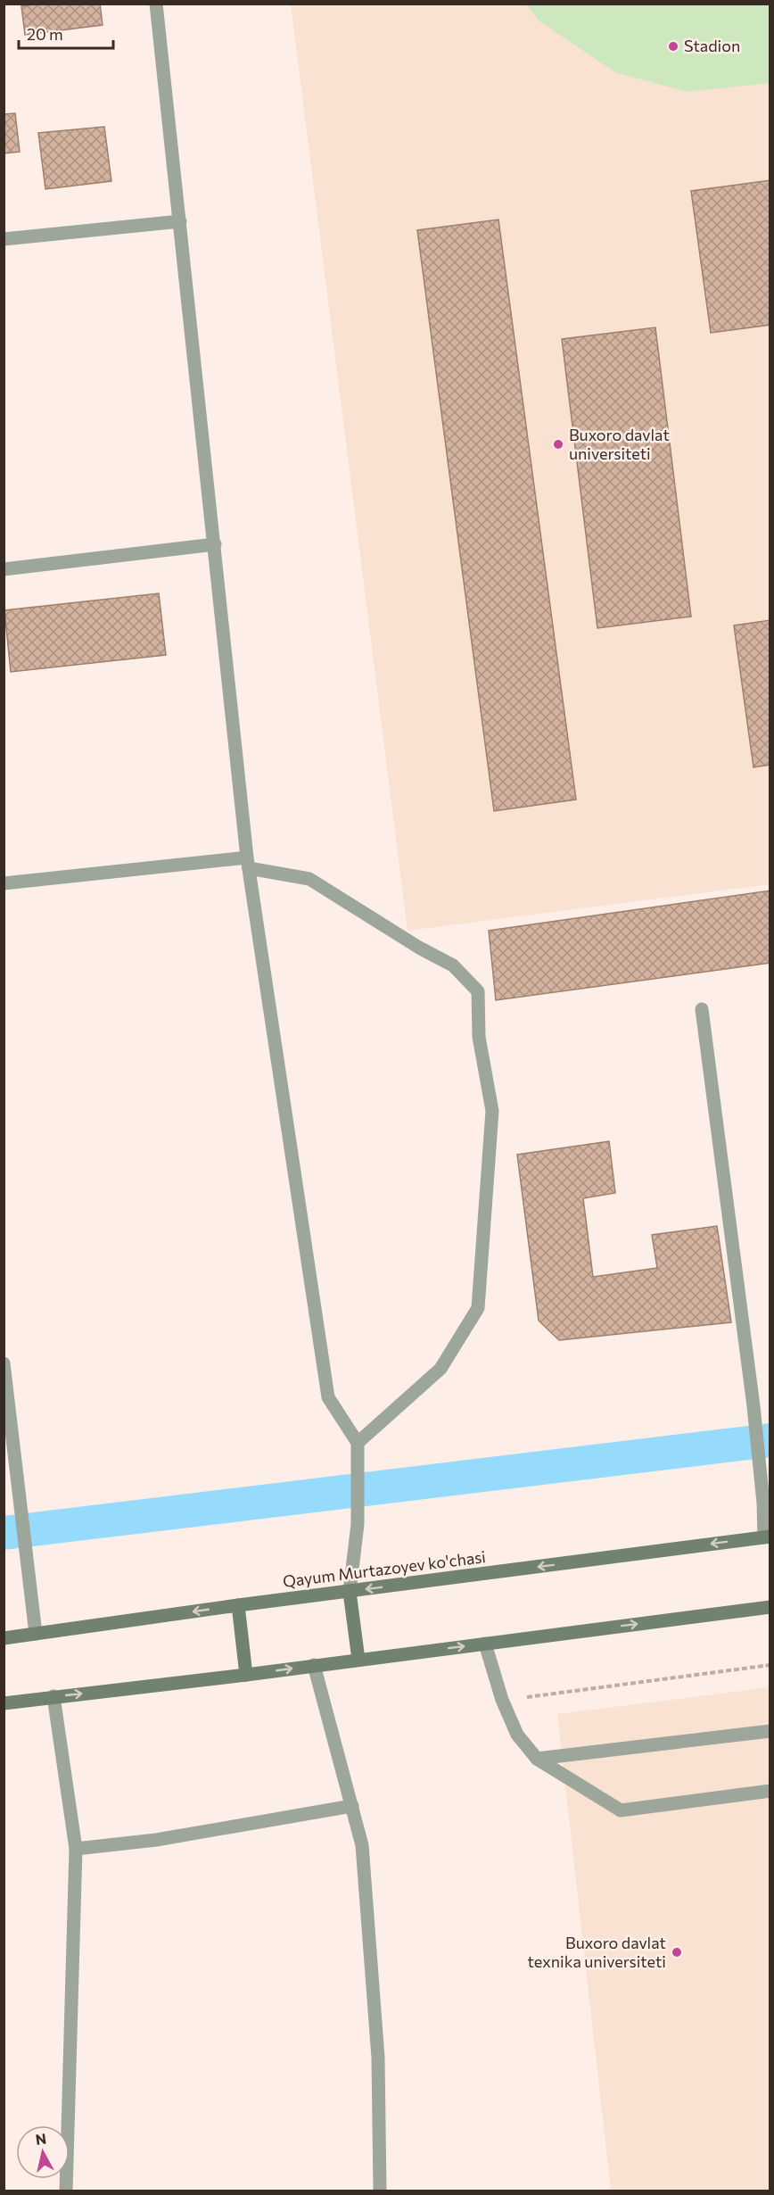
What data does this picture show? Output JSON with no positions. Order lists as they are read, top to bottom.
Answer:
{
  "streets": {
    "street": ["Qayum Murtazoyev ko'chasi"]
  },
  "places": ["Stadion", "Buxoro davlat universiteti", "Buxoro davlat texnika universiteti"],
  "scale_bar": "20 m",
  "north": "top"
}
